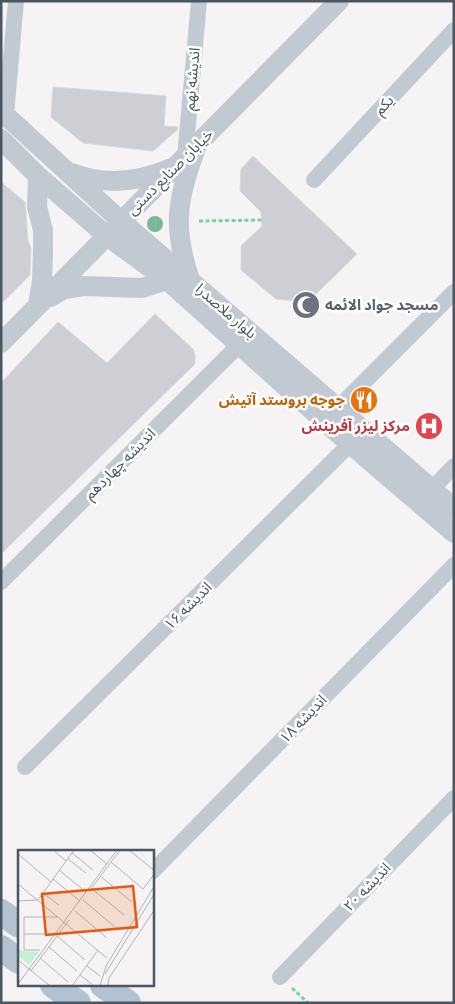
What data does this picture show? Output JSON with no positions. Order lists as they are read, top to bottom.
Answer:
{
  "streets": {
    "street": [
      "اندیشه نهم",
      "یکم",
      "خیابان صنایع دستی",
      "بلوار ملاصدرا",
      "اندیشه چهاردهم",
      "اندیشه ۱۶",
      "اندیشه ۱۸",
      "اندیشه ۲۰"
    ]
  },
  "crossings": [
    ["اندیشه نهم", "خیابان صنایع دستی"],
    ["خیابان صنایع دستی", "بلوار ملاصدرا"],
    ["بلوار ملاصدرا", "اندیشه چهاردهم"],
    ["بلوار ملاصدرا", "اندیشه ۱۶"]
  ],
  "places": {
    "mosque": ["مسجد جواد الائمه"],
    "restaurant": ["جوجه بروستد آتیش"],
    "hospital": ["مرکز لیزر آفرینش"]
  }
}
